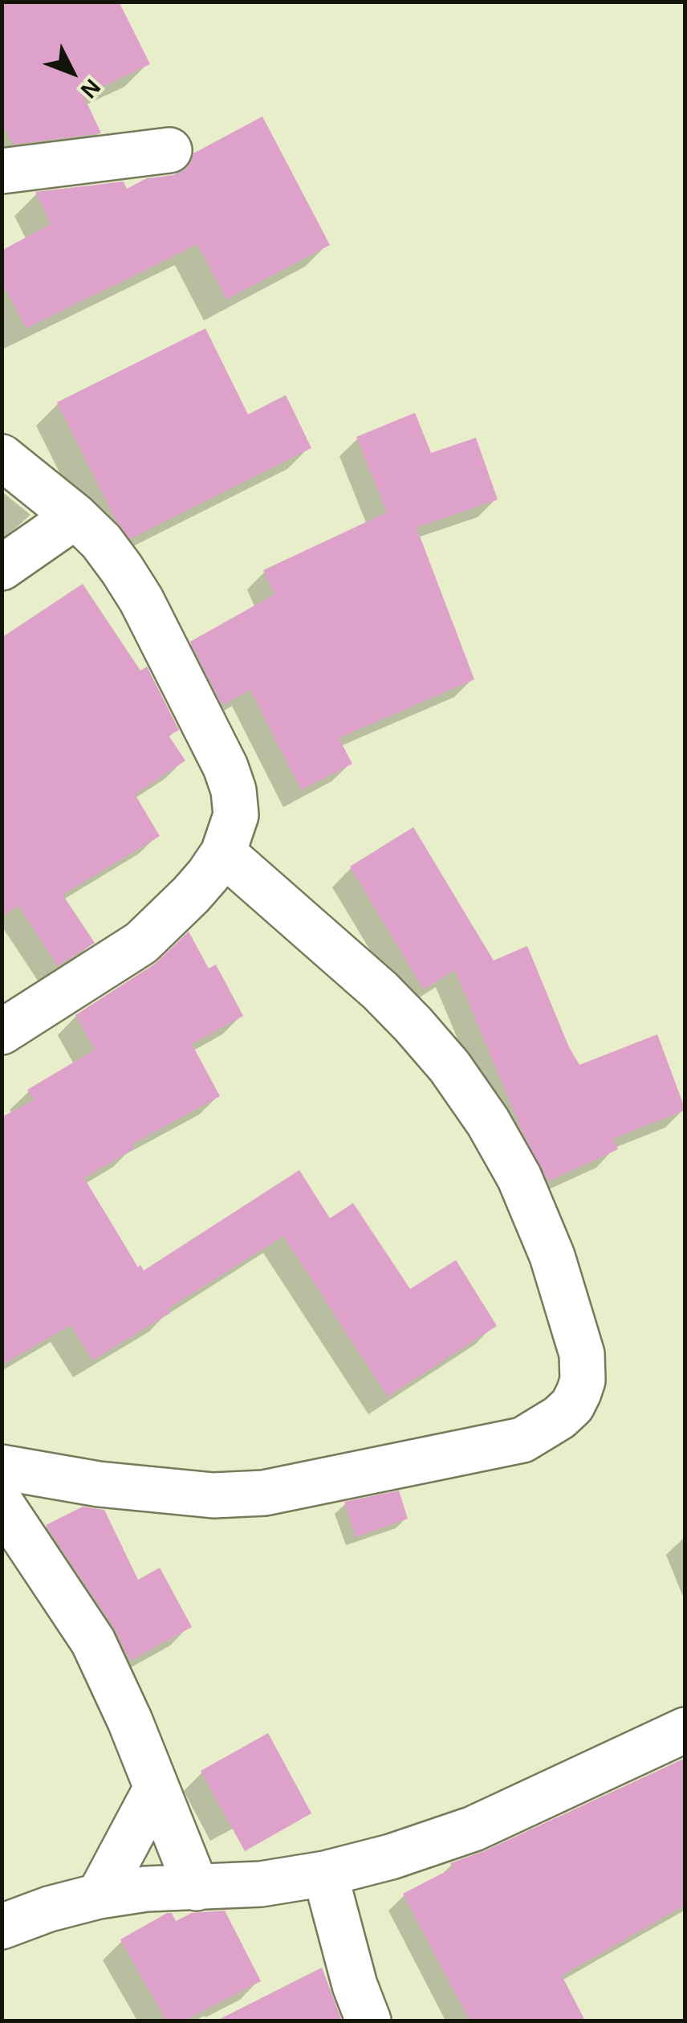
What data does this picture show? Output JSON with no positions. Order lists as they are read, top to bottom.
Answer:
{
  "north": "bottom right"
}
